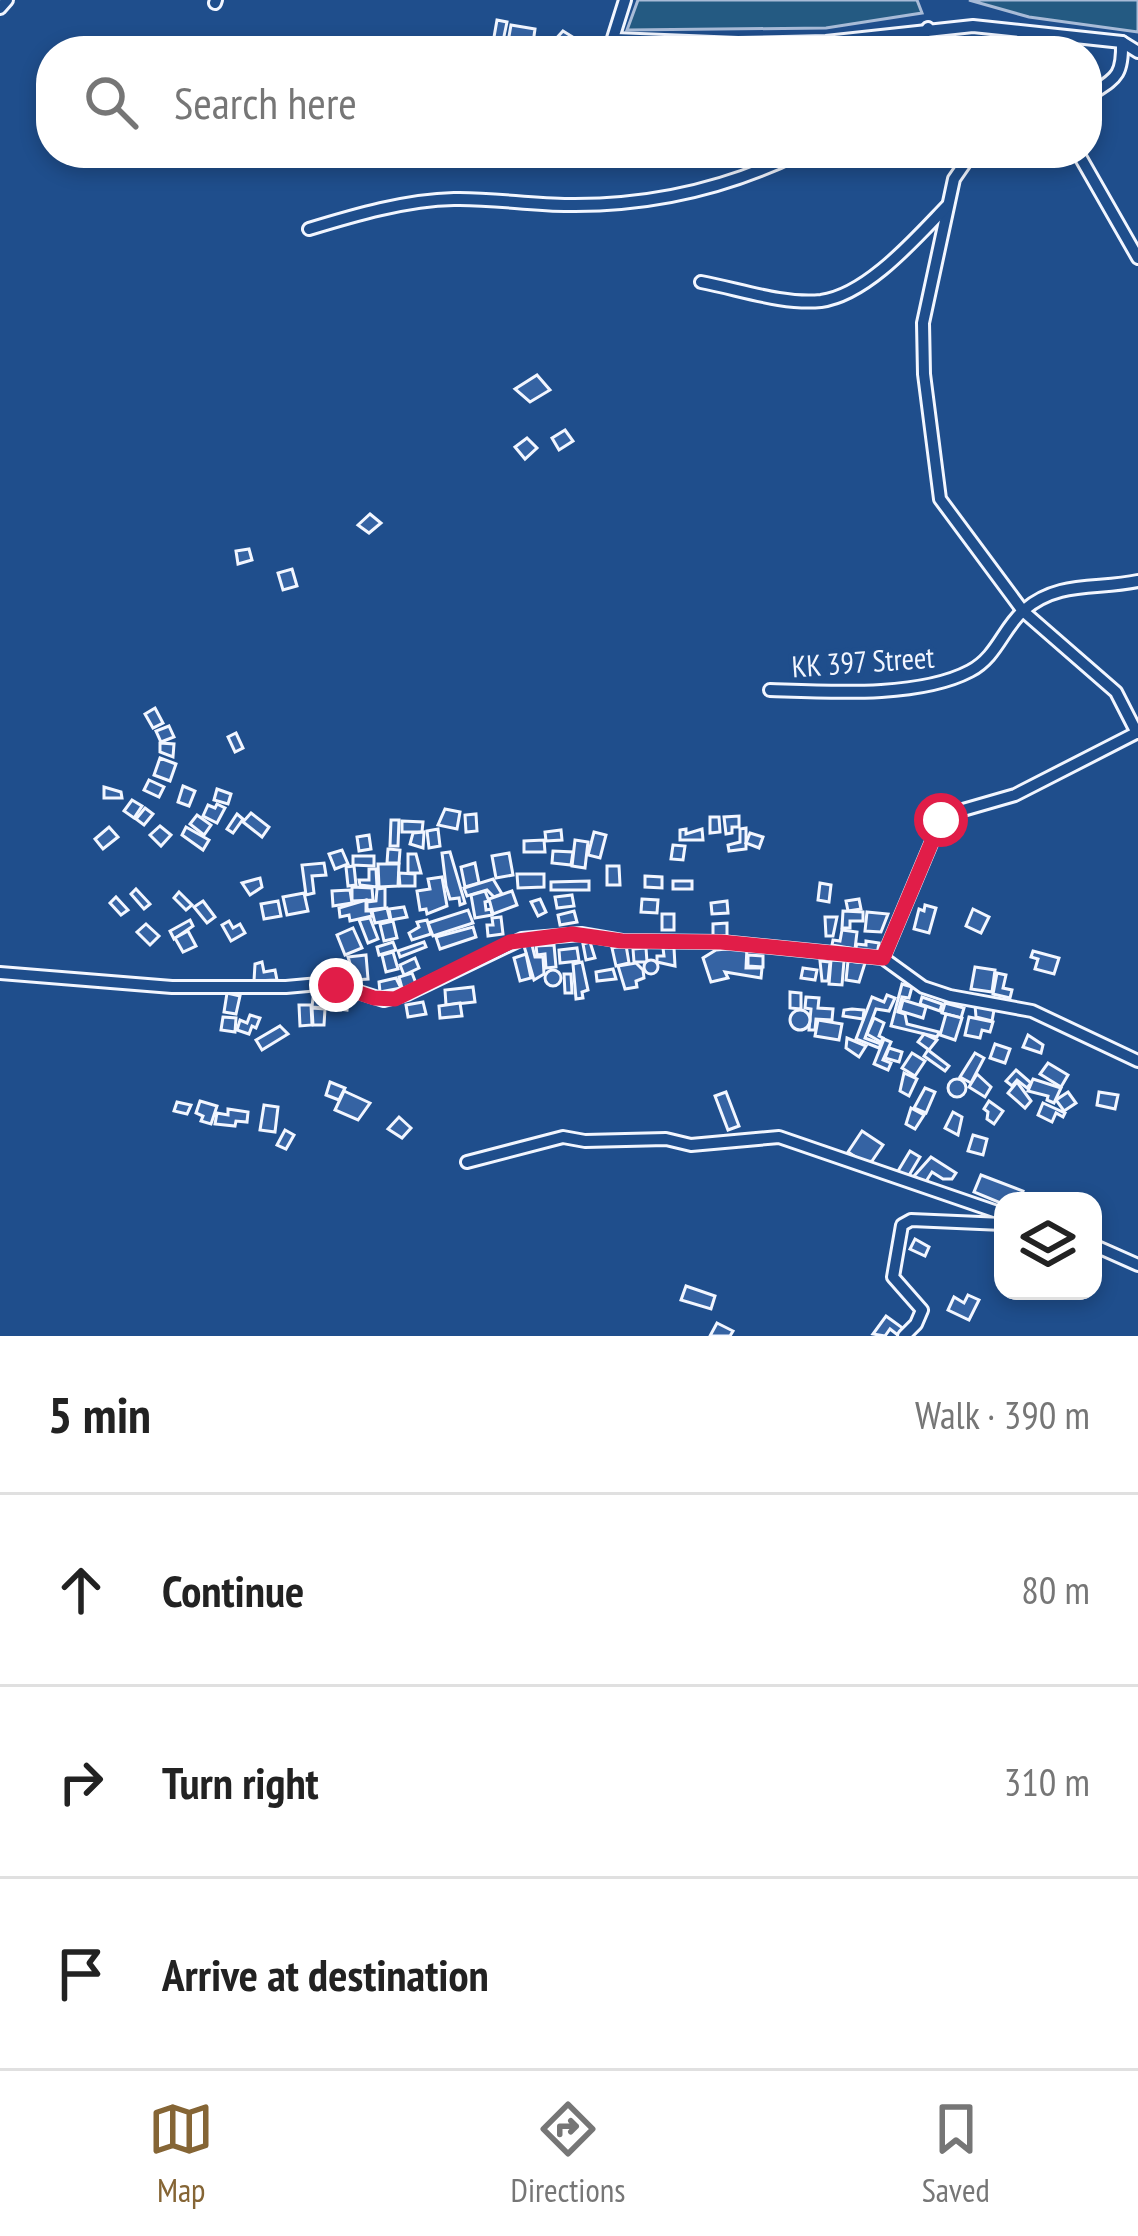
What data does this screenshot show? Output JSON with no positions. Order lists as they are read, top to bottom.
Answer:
{
  "streets": {
    "street": ["KK 397 Street"]
  },
  "page": {
    "search": "Search here",
    "heading": ["5 min", "Walk · 390 m"],
    "list": [
      ["Continue", "80 m"],
      ["Turn right", "310 m"],
      "Arrive at destination"
    ],
    "nav": ["Map", "Directions", "Saved"]
  }
}
